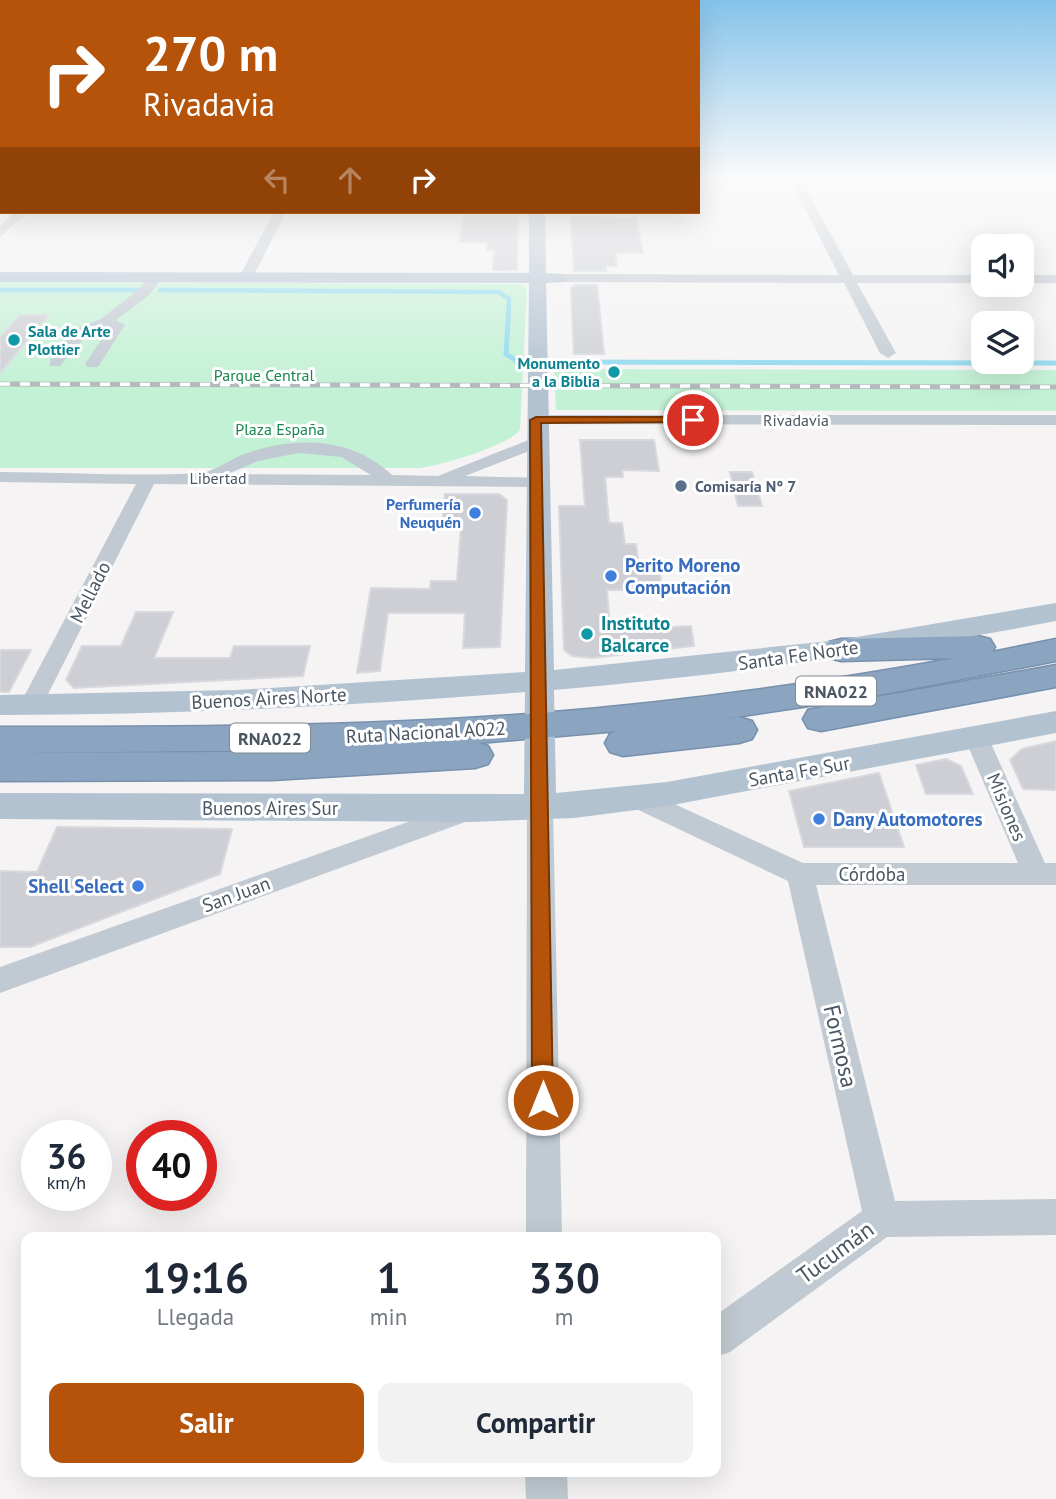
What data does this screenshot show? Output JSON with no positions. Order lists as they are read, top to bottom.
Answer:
{
  "streets": {
    "highway": ["RNA022", "Ruta Nacional A022"],
    "main road": [
      "Santa Fe Norte",
      "Buenos Aires Norte",
      "Santa Fe Sur",
      "Buenos Aires Sur"
    ],
    "street": [
      "Rivadavia",
      "Libertad",
      "Mellado",
      "Misiones",
      "Córdoba",
      "San Juan",
      "Formosa",
      "Tucumán"
    ]
  },
  "crossings": [
    ["Rivadavia", "Libertad"],
    ["Libertad", "Mellado"],
    ["Mellado", "Buenos Aires Norte"],
    ["Santa Fe Norte", "Buenos Aires Norte"],
    ["Santa Fe Sur", "Misiones"],
    ["Santa Fe Sur", "Buenos Aires Sur"],
    ["Santa Fe Sur", "Córdoba"],
    ["Misiones", "Córdoba"],
    ["Buenos Aires Sur", "San Juan"],
    ["Córdoba", "Formosa"],
    ["Formosa", "Tucumán"]
  ],
  "parks": ["Parque Central", "Plaza España"],
  "places": [
    "Sala de Arte Plottier",
    "Monumento a la Biblia",
    "Comisaría N° 7",
    "Perfumería Neuquén",
    "Perito Moreno Computación",
    "Instituto Balcarce",
    "Dany Automotores",
    "Shell Select"
  ],
  "page": {
    "turn": ["270 m", "Rivadavia"],
    "speed": "36 km/h",
    "limit": "40",
    "eta": [
      "19:16",
      "Llegada",
      "1",
      "min",
      "330",
      "m"
    ],
    "buttons": ["Salir", "Compartir"]
  }
}
